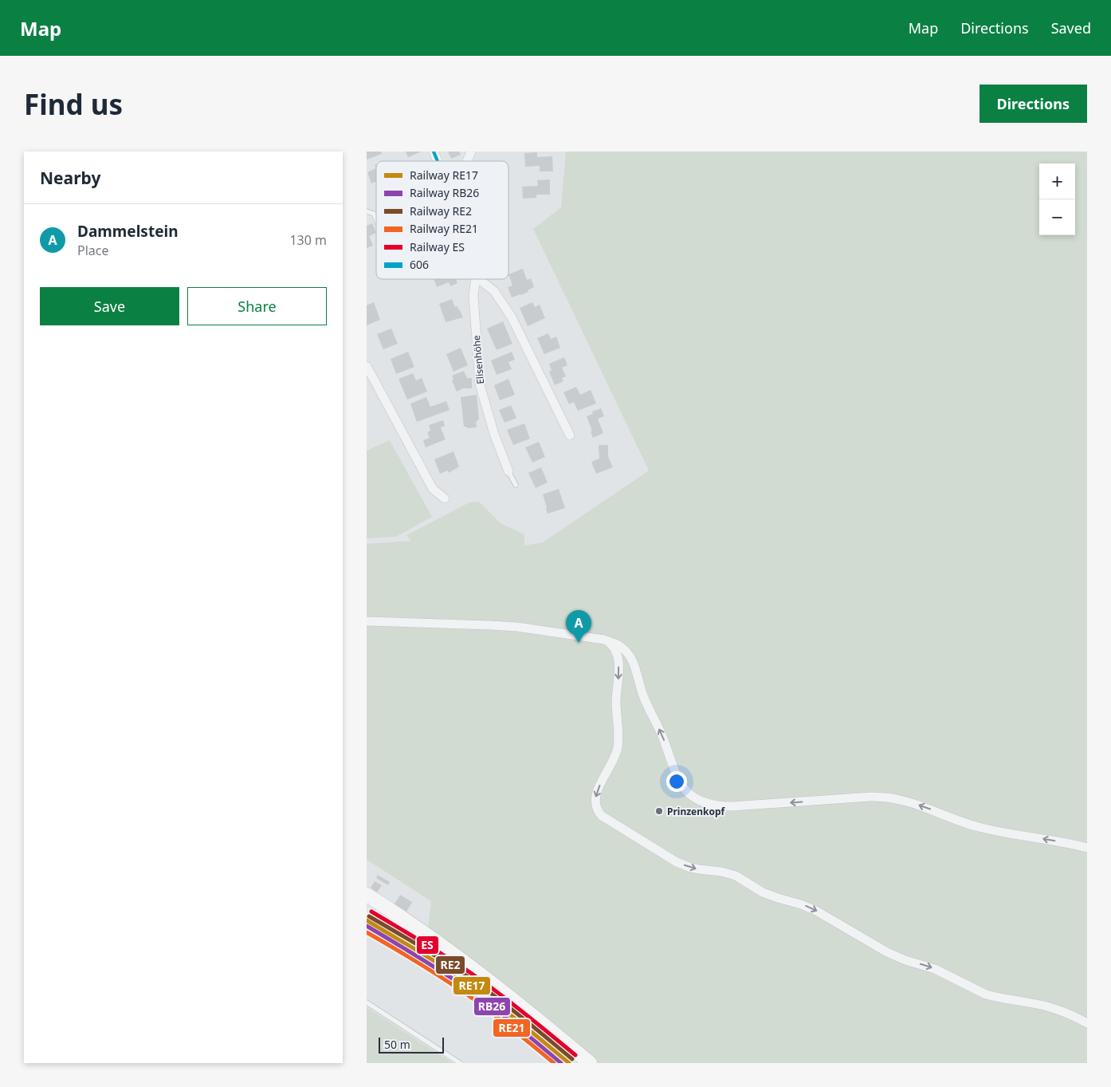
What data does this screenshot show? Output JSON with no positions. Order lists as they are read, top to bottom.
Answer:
{
  "streets": {
    "street": ["Elisenhöhe"]
  },
  "places": ["Prinzenkopf"],
  "lines": [
    "transit line 606",
    "rail line ES",
    "rail line RE2",
    "rail line RE17",
    "rail line RB26",
    "rail line RE21"
  ],
  "legend": [
    "Railway RE17",
    "Railway RB26",
    "Railway RE2",
    "Railway RE21",
    "Railway ES",
    "606"
  ],
  "scale_bar": "50 m",
  "page": {
    "header": "Map",
    "nav": ["Map", "Directions", "Saved"],
    "buttons": [
      "Directions",
      ["Save", "Share"]
    ],
    "title": "Find us",
    "heading": "Nearby",
    "map_buttons": ["+", "−"],
    "list": [
      {
        "mark": "A",
        "name": "Dammelstein",
        "note": "Place",
        "value": "130 m"
      }
    ],
    "pins": "A",
    "scale": "50 m"
  }
}
